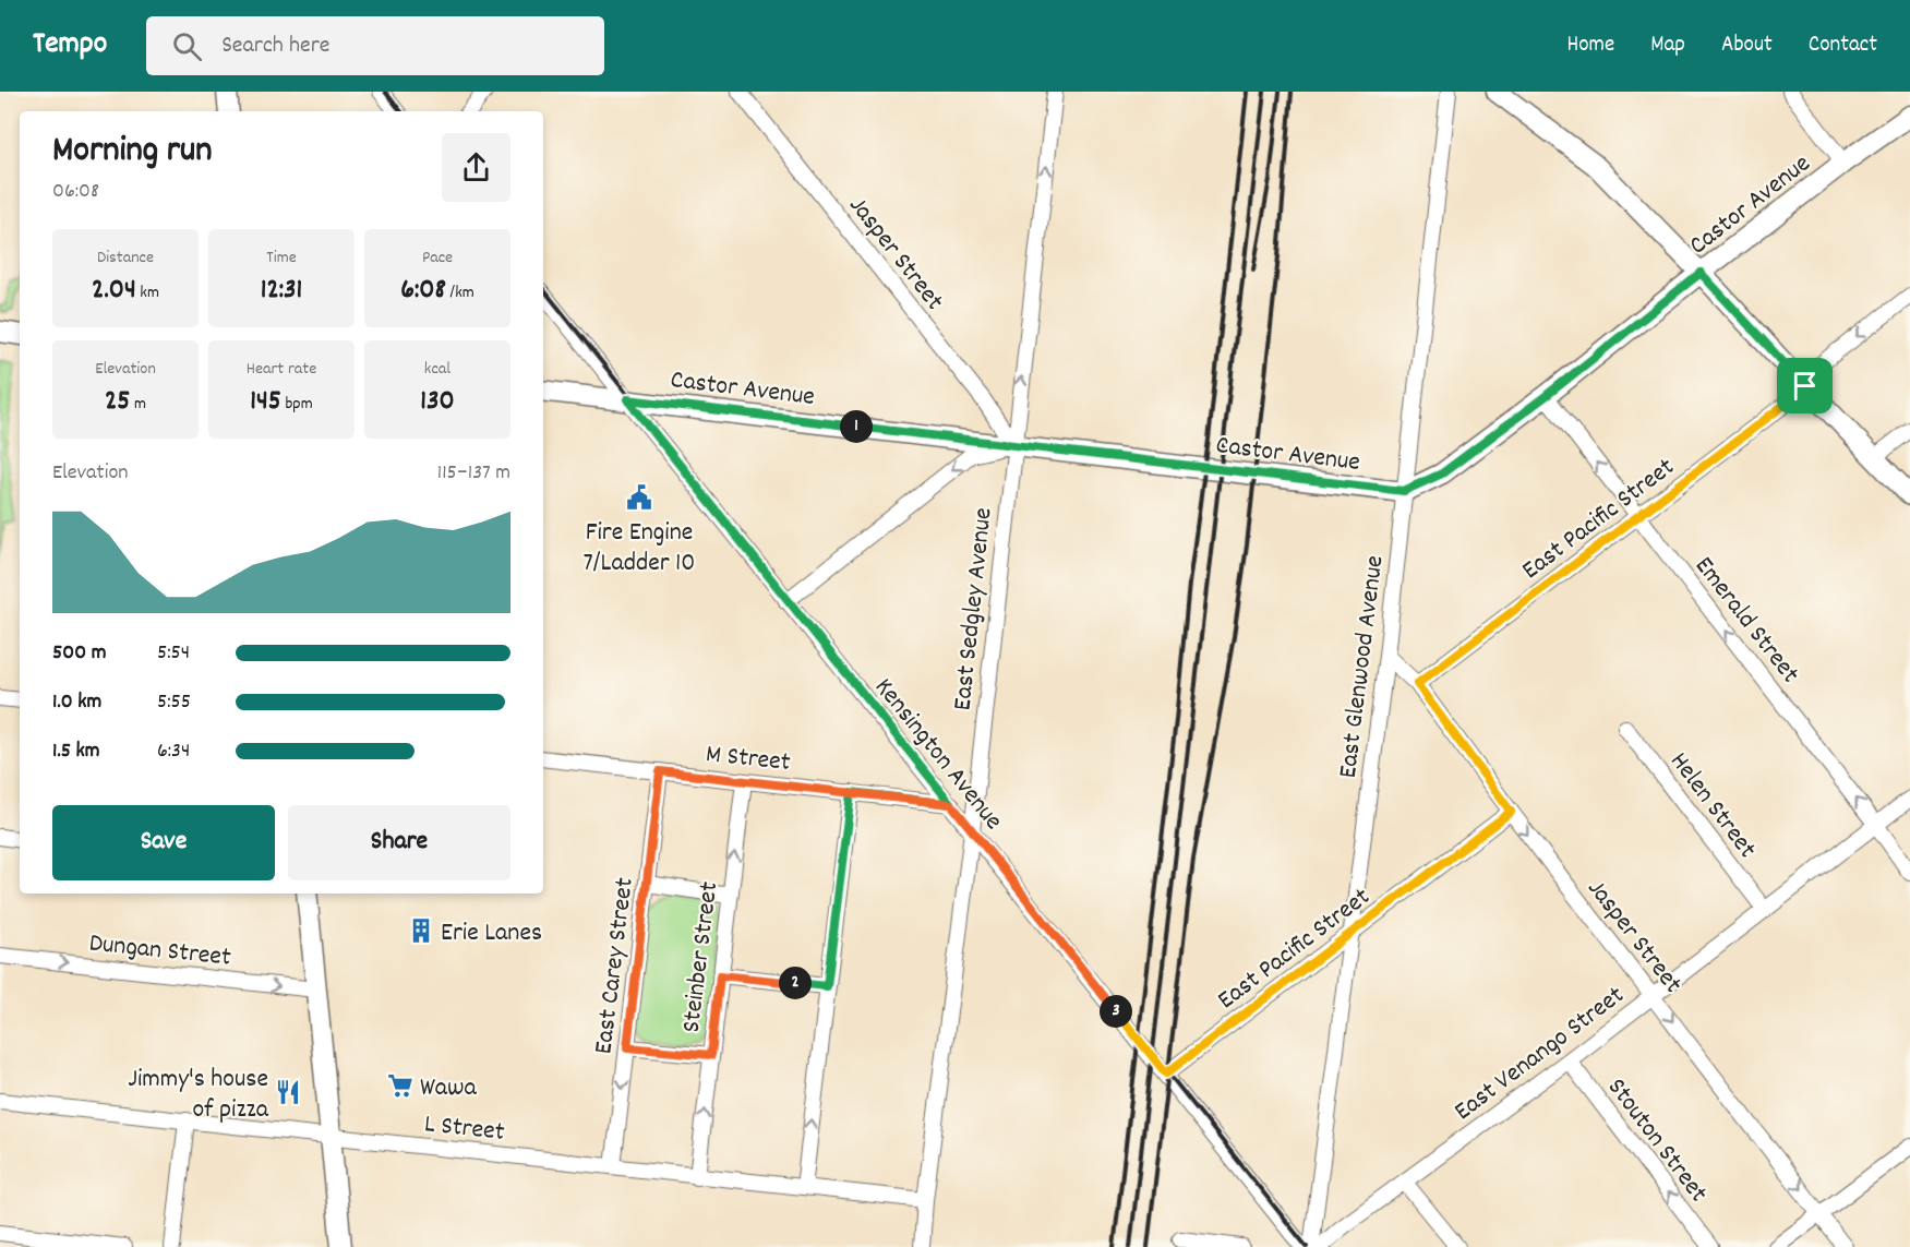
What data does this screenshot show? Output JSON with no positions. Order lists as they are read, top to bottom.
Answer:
{
  "streets": {
    "main road": ["Castor Avenue"],
    "street": [
      "Jasper Street",
      "East Pacific Street",
      "East Sedgley Avenue",
      "Emerald Street",
      "East Glenwood Avenue",
      "Kensington Avenue",
      "M Street",
      "Helen Street",
      "Dungan Street",
      "Steinber Street",
      "East Carey Street",
      "East Venango Street",
      "L Street",
      "Stouton Street"
    ]
  },
  "crossings": [
    ["Castor Avenue", "Jasper Street"],
    ["Castor Avenue", "East Sedgley Avenue"],
    ["Castor Avenue", "Emerald Street"],
    ["Castor Avenue", "East Glenwood Avenue"],
    ["Castor Avenue", "Kensington Avenue"],
    ["Jasper Street", "East Pacific Street"],
    ["Jasper Street", "East Sedgley Avenue"],
    ["Jasper Street", "East Glenwood Avenue"],
    ["Jasper Street", "East Venango Street"],
    ["East Pacific Street", "Emerald Street"],
    ["East Pacific Street", "East Glenwood Avenue"],
    ["East Pacific Street", "Kensington Avenue"],
    ["East Sedgley Avenue", "Kensington Avenue"],
    ["East Sedgley Avenue", "L Street"],
    ["Emerald Street", "East Venango Street"],
    ["Kensington Avenue", "M Street"],
    ["M Street", "Steinber Street"],
    ["M Street", "East Carey Street"],
    ["Helen Street", "East Venango Street"],
    ["Steinber Street", "L Street"],
    ["East Carey Street", "L Street"],
    ["East Venango Street", "Stouton Street"]
  ],
  "one_way": [
    "Jasper Street",
    "Emerald Street",
    "Dungan Street",
    "Stouton Street"
  ],
  "places": {
    "public building": ["Fire Engine 7/Ladder 10"],
    "building": ["Erie Lanes"],
    "supermarket": ["Wawa"],
    "restaurant": ["Jimmy's house of pizza"]
  },
  "page": {
    "header": "Tempo",
    "search": "Search here",
    "nav": [
      "Home",
      "Map",
      "About",
      "Contact"
    ],
    "heading": ["Morning run", "06:08"],
    "stats": [
      ["Distance", "2.04 km"],
      ["Time", "12:31"],
      ["Pace", "6:08 /km"],
      ["Elevation", "25 m"],
      ["Heart rate", "145 bpm"],
      ["kcal", "130"]
    ],
    "pins": ["1", "2", "3"],
    "chart": ["Elevation", "115–137 m"],
    "list": [
      {
        "name": "500 m",
        "note": "5:54"
      },
      {
        "name": "1.0 km",
        "note": "5:55"
      },
      {
        "name": "1.5 km",
        "note": "6:34"
      }
    ],
    "buttons": ["Save", "Share"]
  }
}
